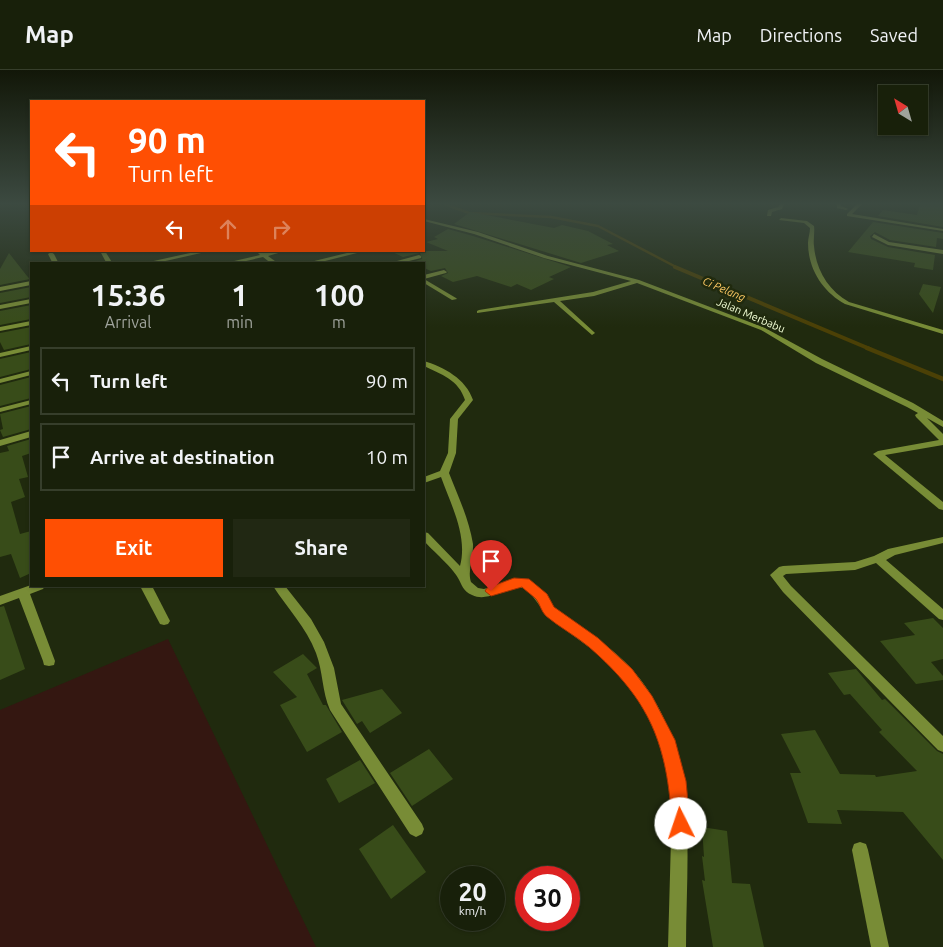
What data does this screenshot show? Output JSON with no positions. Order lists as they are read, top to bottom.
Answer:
{
  "streets": {
    "street": ["Jalan Merbabu"]
  },
  "water": ["Ci Pelang"],
  "north": "top left",
  "page": {
    "header": "Map",
    "nav": ["Map", "Directions", "Saved"],
    "turn": ["90 m", "Turn left"],
    "eta": [
      "15:36",
      "Arrival",
      "1",
      "min",
      "100",
      "m"
    ],
    "list": [
      {
        "name": "Turn left",
        "value": "90 m"
      },
      {
        "name": "Arrive at destination",
        "value": "10 m"
      }
    ],
    "buttons": ["Exit", "Share"],
    "speed": "20 km/h",
    "limit": "30"
  }
}
